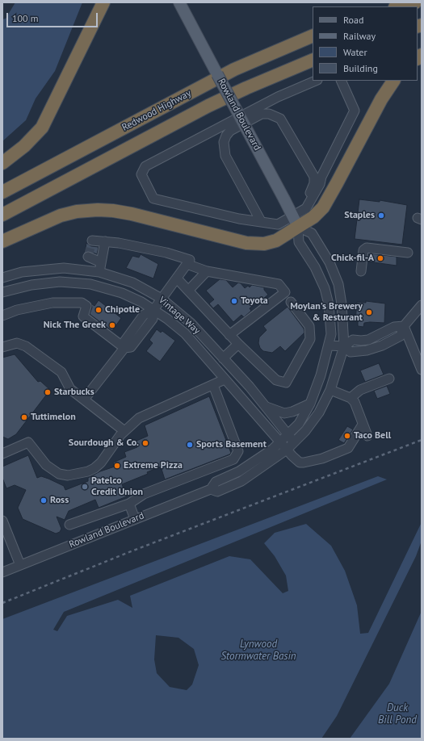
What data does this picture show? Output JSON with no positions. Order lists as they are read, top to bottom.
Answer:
{
  "streets": {
    "highway": ["Redwood Highway"],
    "main road": ["Rowland Boulevard"],
    "street": ["Vintage Way"]
  },
  "crossings": [
    ["Rowland Boulevard", "Vintage Way"]
  ],
  "water": ["Lynwood Stormwater Basin", "Duck Bill Pond"],
  "places": [
    "Staples",
    "Chick-fil-A",
    "Toyota",
    "Chipotle",
    "Moylan's Brewery & Resturant",
    "Nick The Greek",
    "Starbucks",
    "Tuttimelon",
    "Taco Bell",
    "Sourdough & Co.",
    "Sports Basement",
    "Extreme Pizza",
    "Patelco Credit Union",
    "Ross"
  ],
  "legend": [
    "Road",
    "Railway",
    "Water",
    "Building"
  ],
  "scale_bar": "100 m"
}
